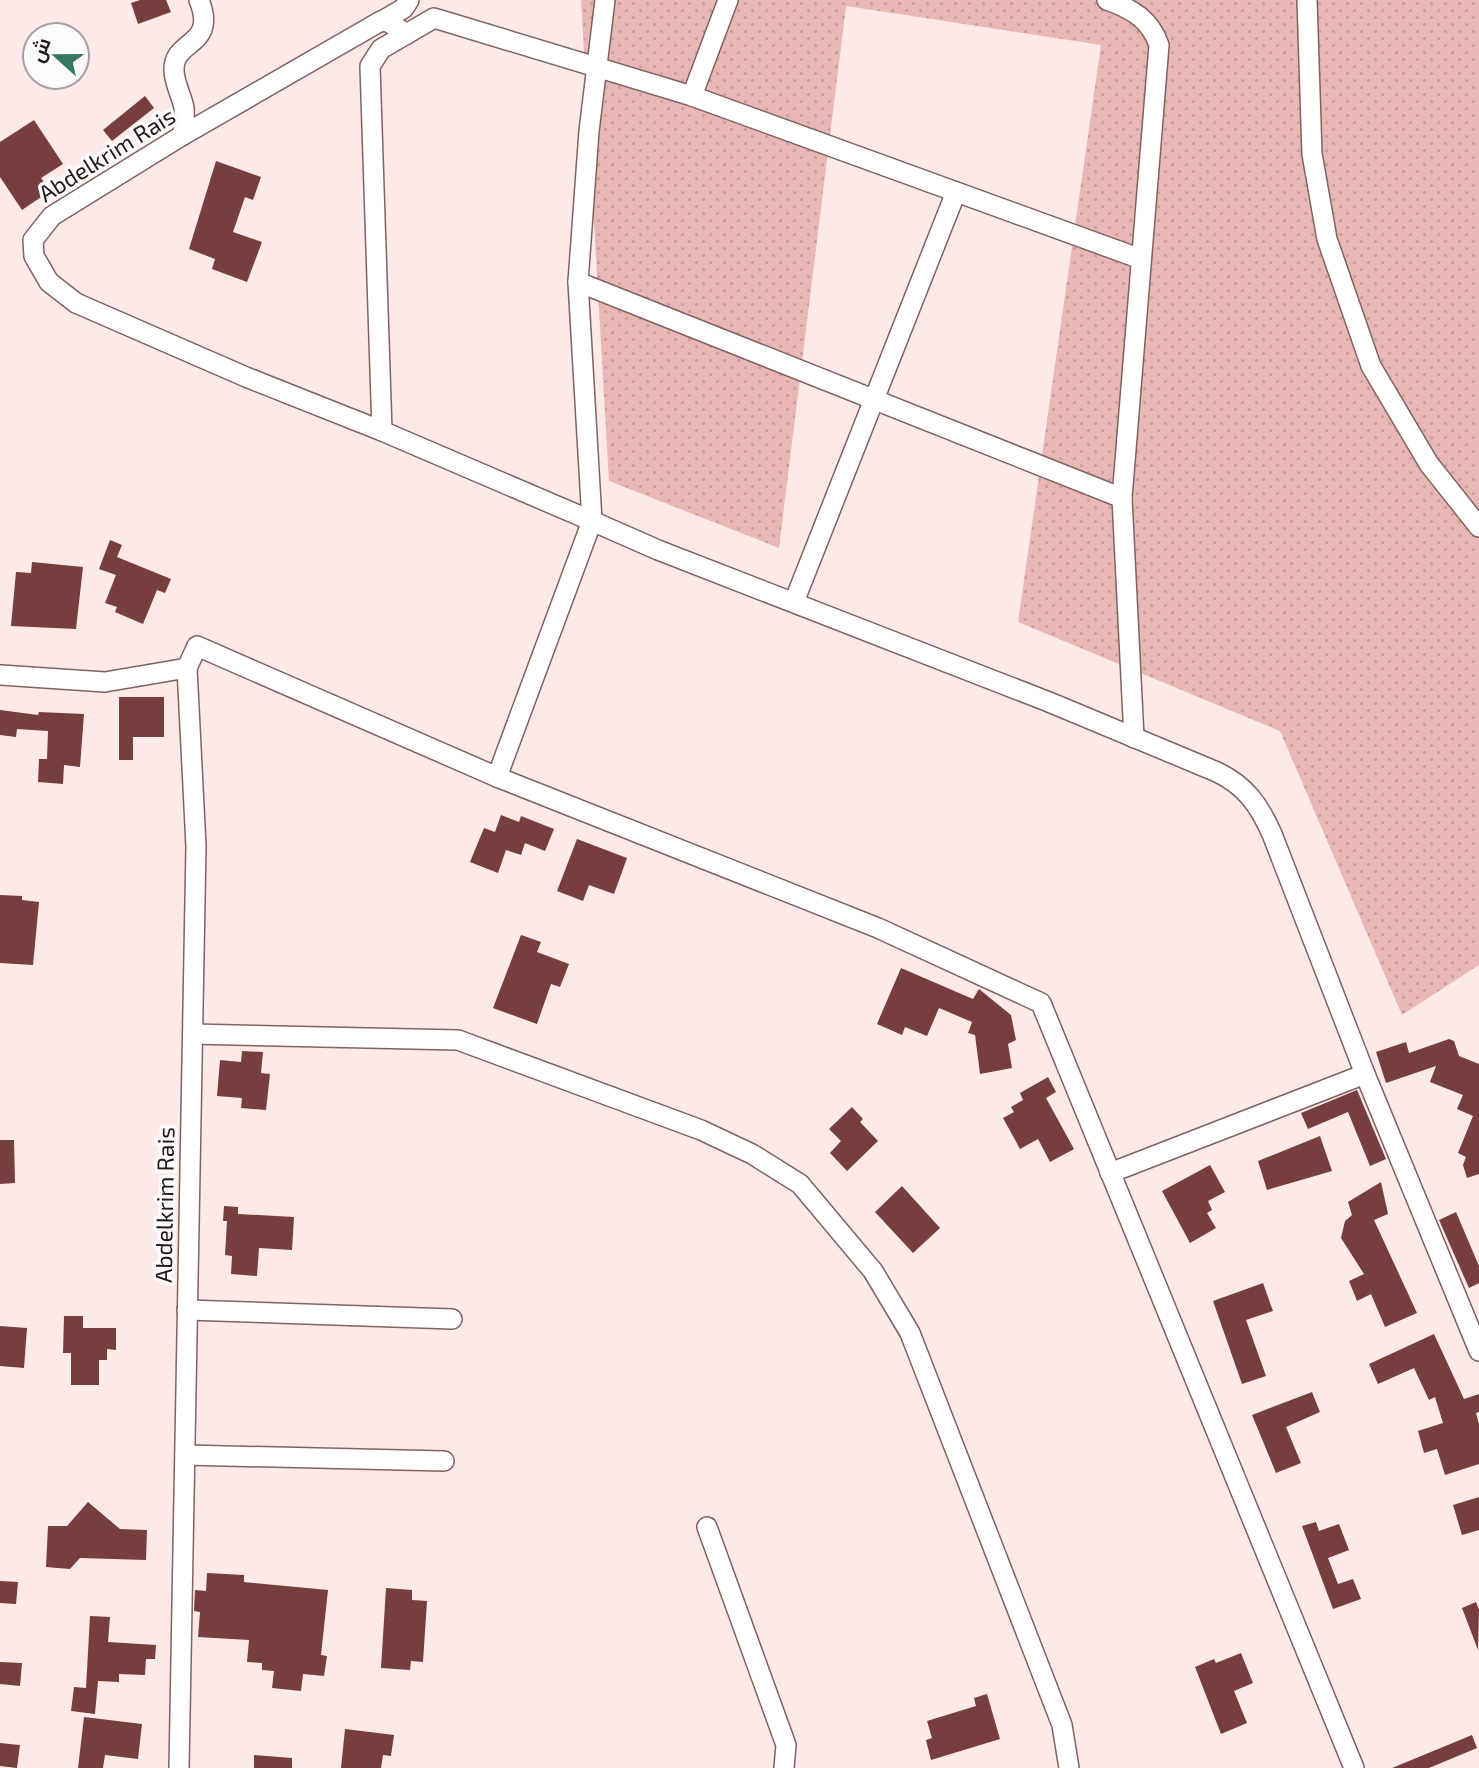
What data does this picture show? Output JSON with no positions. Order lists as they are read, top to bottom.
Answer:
{
  "streets": {
    "street": ["Abdelkrim Rais"]
  },
  "north": "left"
}
